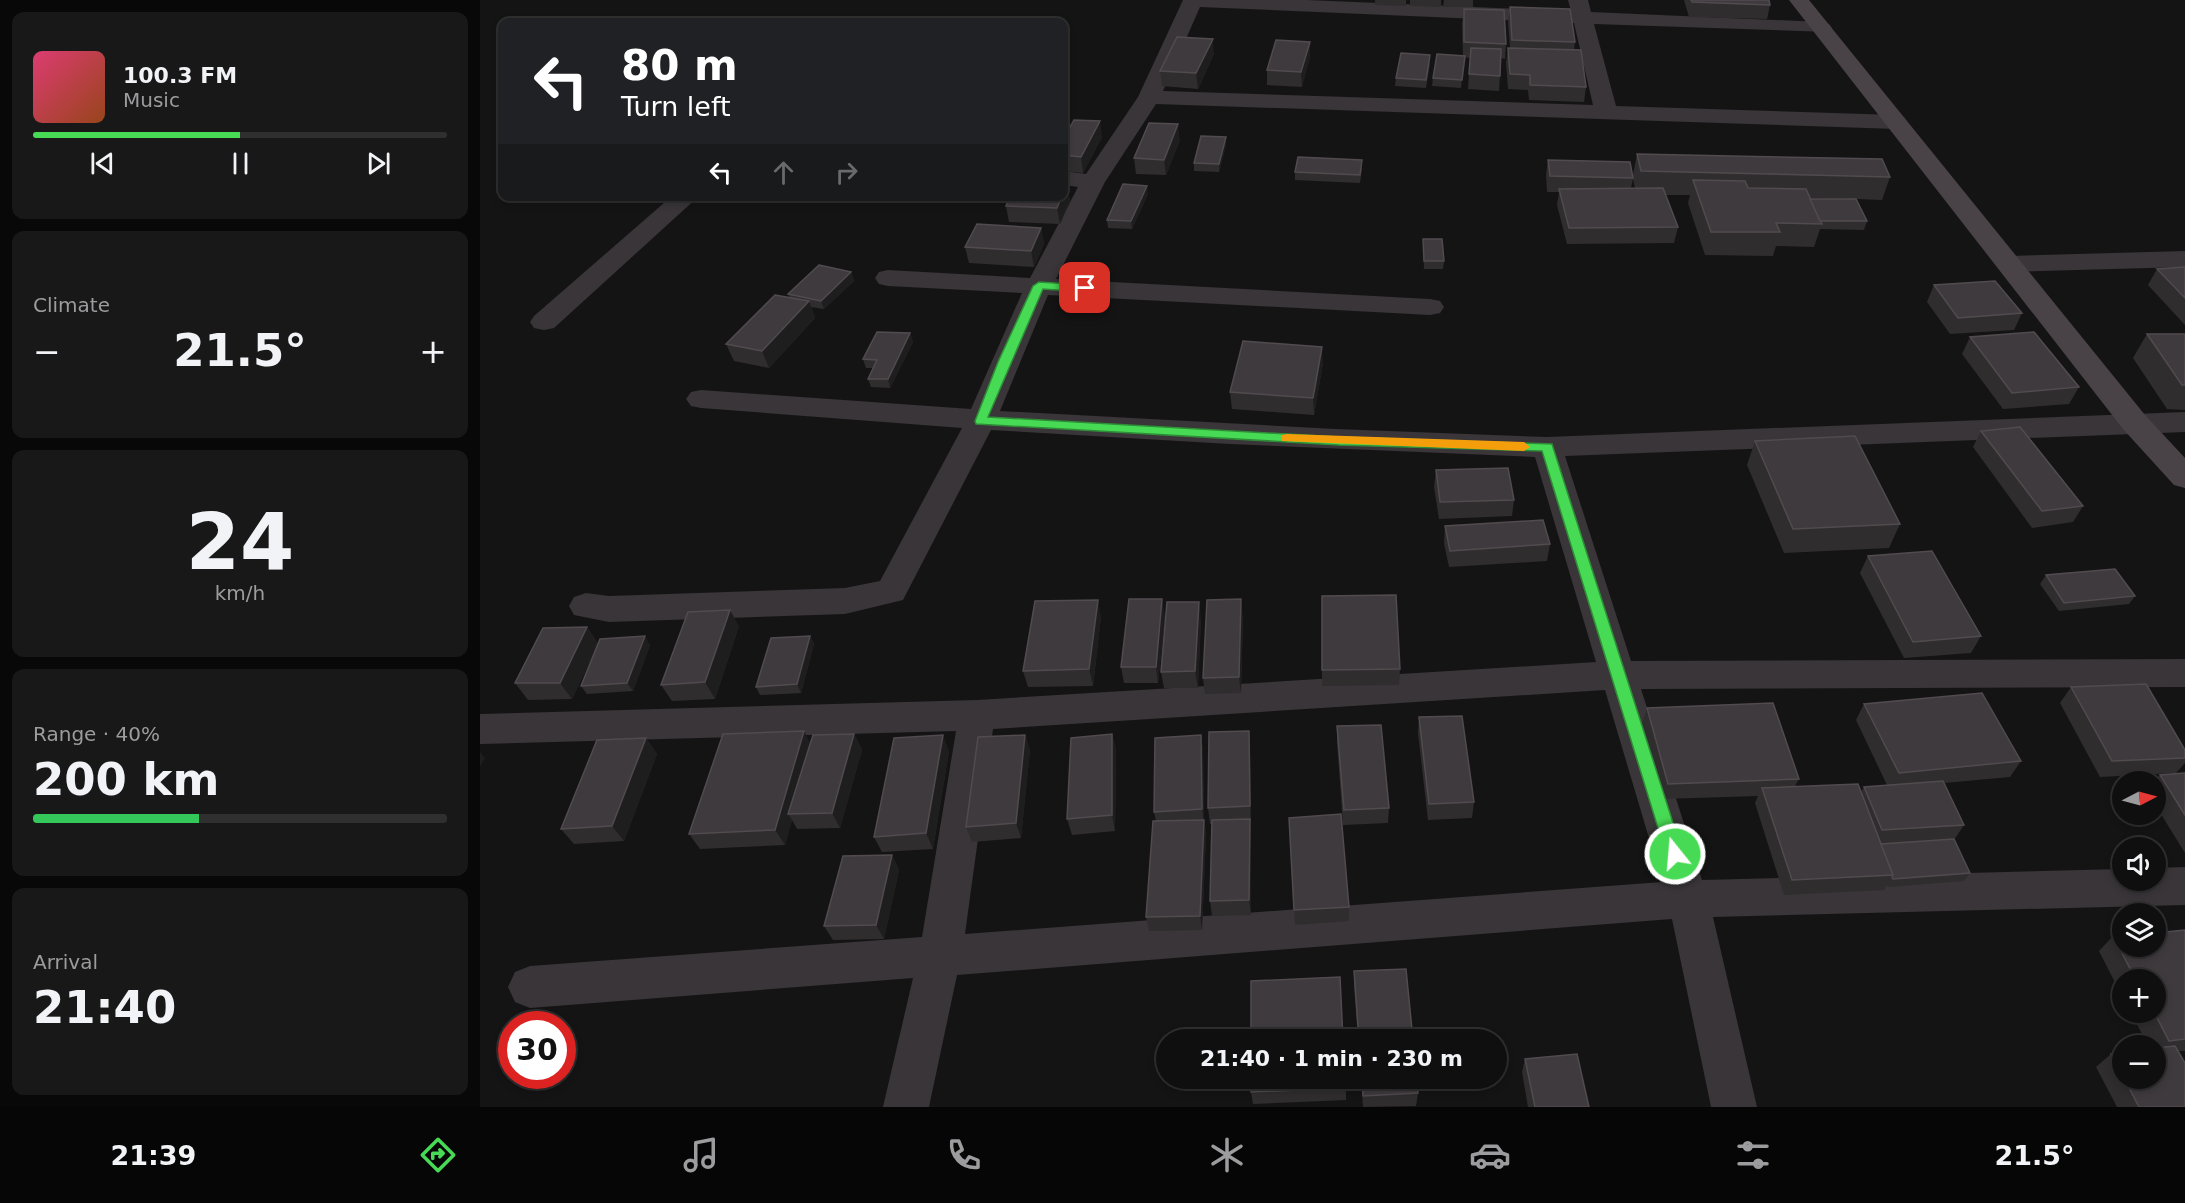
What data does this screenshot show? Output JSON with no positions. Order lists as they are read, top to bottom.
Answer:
{
  "north": "right",
  "page": {
    "turn": ["80 m", "Turn left"],
    "song": ["100.3 FM", "Music"],
    "tile": [
      "Climate",
      ["24", "km/h"],
      ["Range · 40%", "200 km"],
      ["Arrival", "21:40"]
    ],
    "heat": ["−", "21.5°", "+"],
    "map_buttons": ["+", "−"],
    "limit": "30",
    "trip": "21:40 · 1 min · 230 m",
    "tabs": ["21:39", "21.5°"]
  }
}
